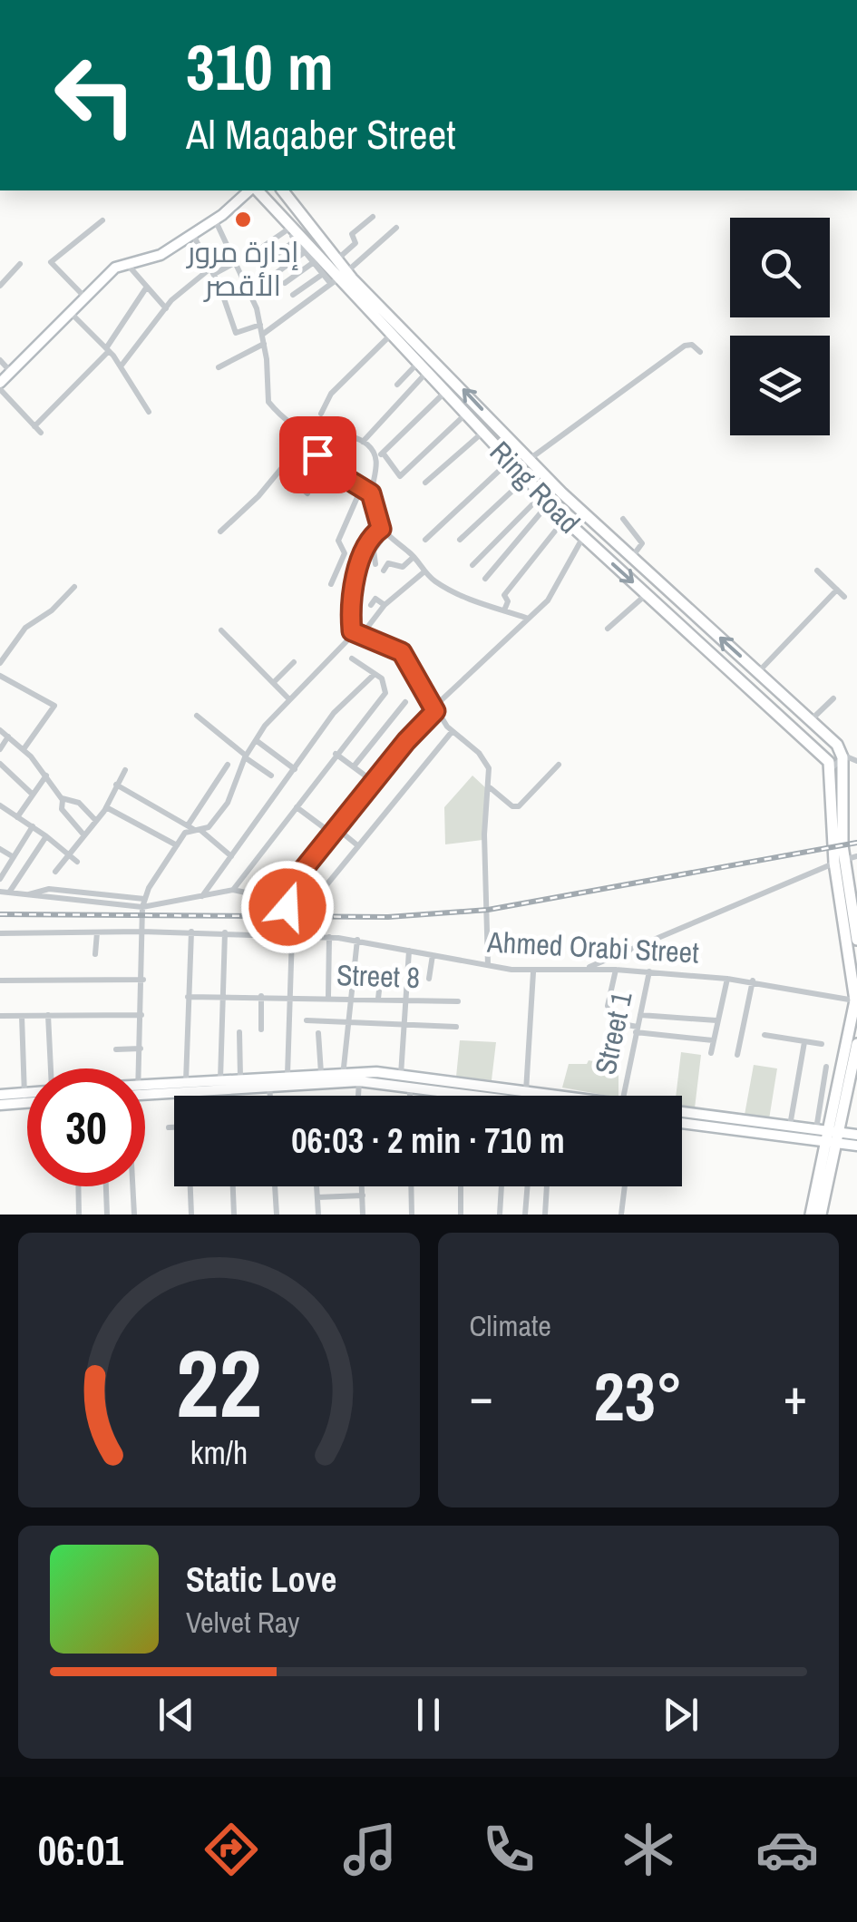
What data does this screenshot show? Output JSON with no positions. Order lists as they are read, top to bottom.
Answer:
{
  "streets": {
    "main road": ["Ring Road"],
    "street": ["Ahmed Orabi Street", "Street 8", "Street 1"]
  },
  "crossings": [
    ["Ahmed Orabi Street", "Street 1"]
  ],
  "places": ["إدارة مرور الأقصر"],
  "page": {
    "turn": ["310 m", "Al Maqaber Street"],
    "limit": "30",
    "trip": "06:03 · 2 min · 710 m",
    "tile": "Climate",
    "heat": ["−", "23°", "+"],
    "song": ["Static Love", "Velvet Ray"],
    "tabs": "06:01",
    "gauge": ["22", "km/h"]
  }
}
